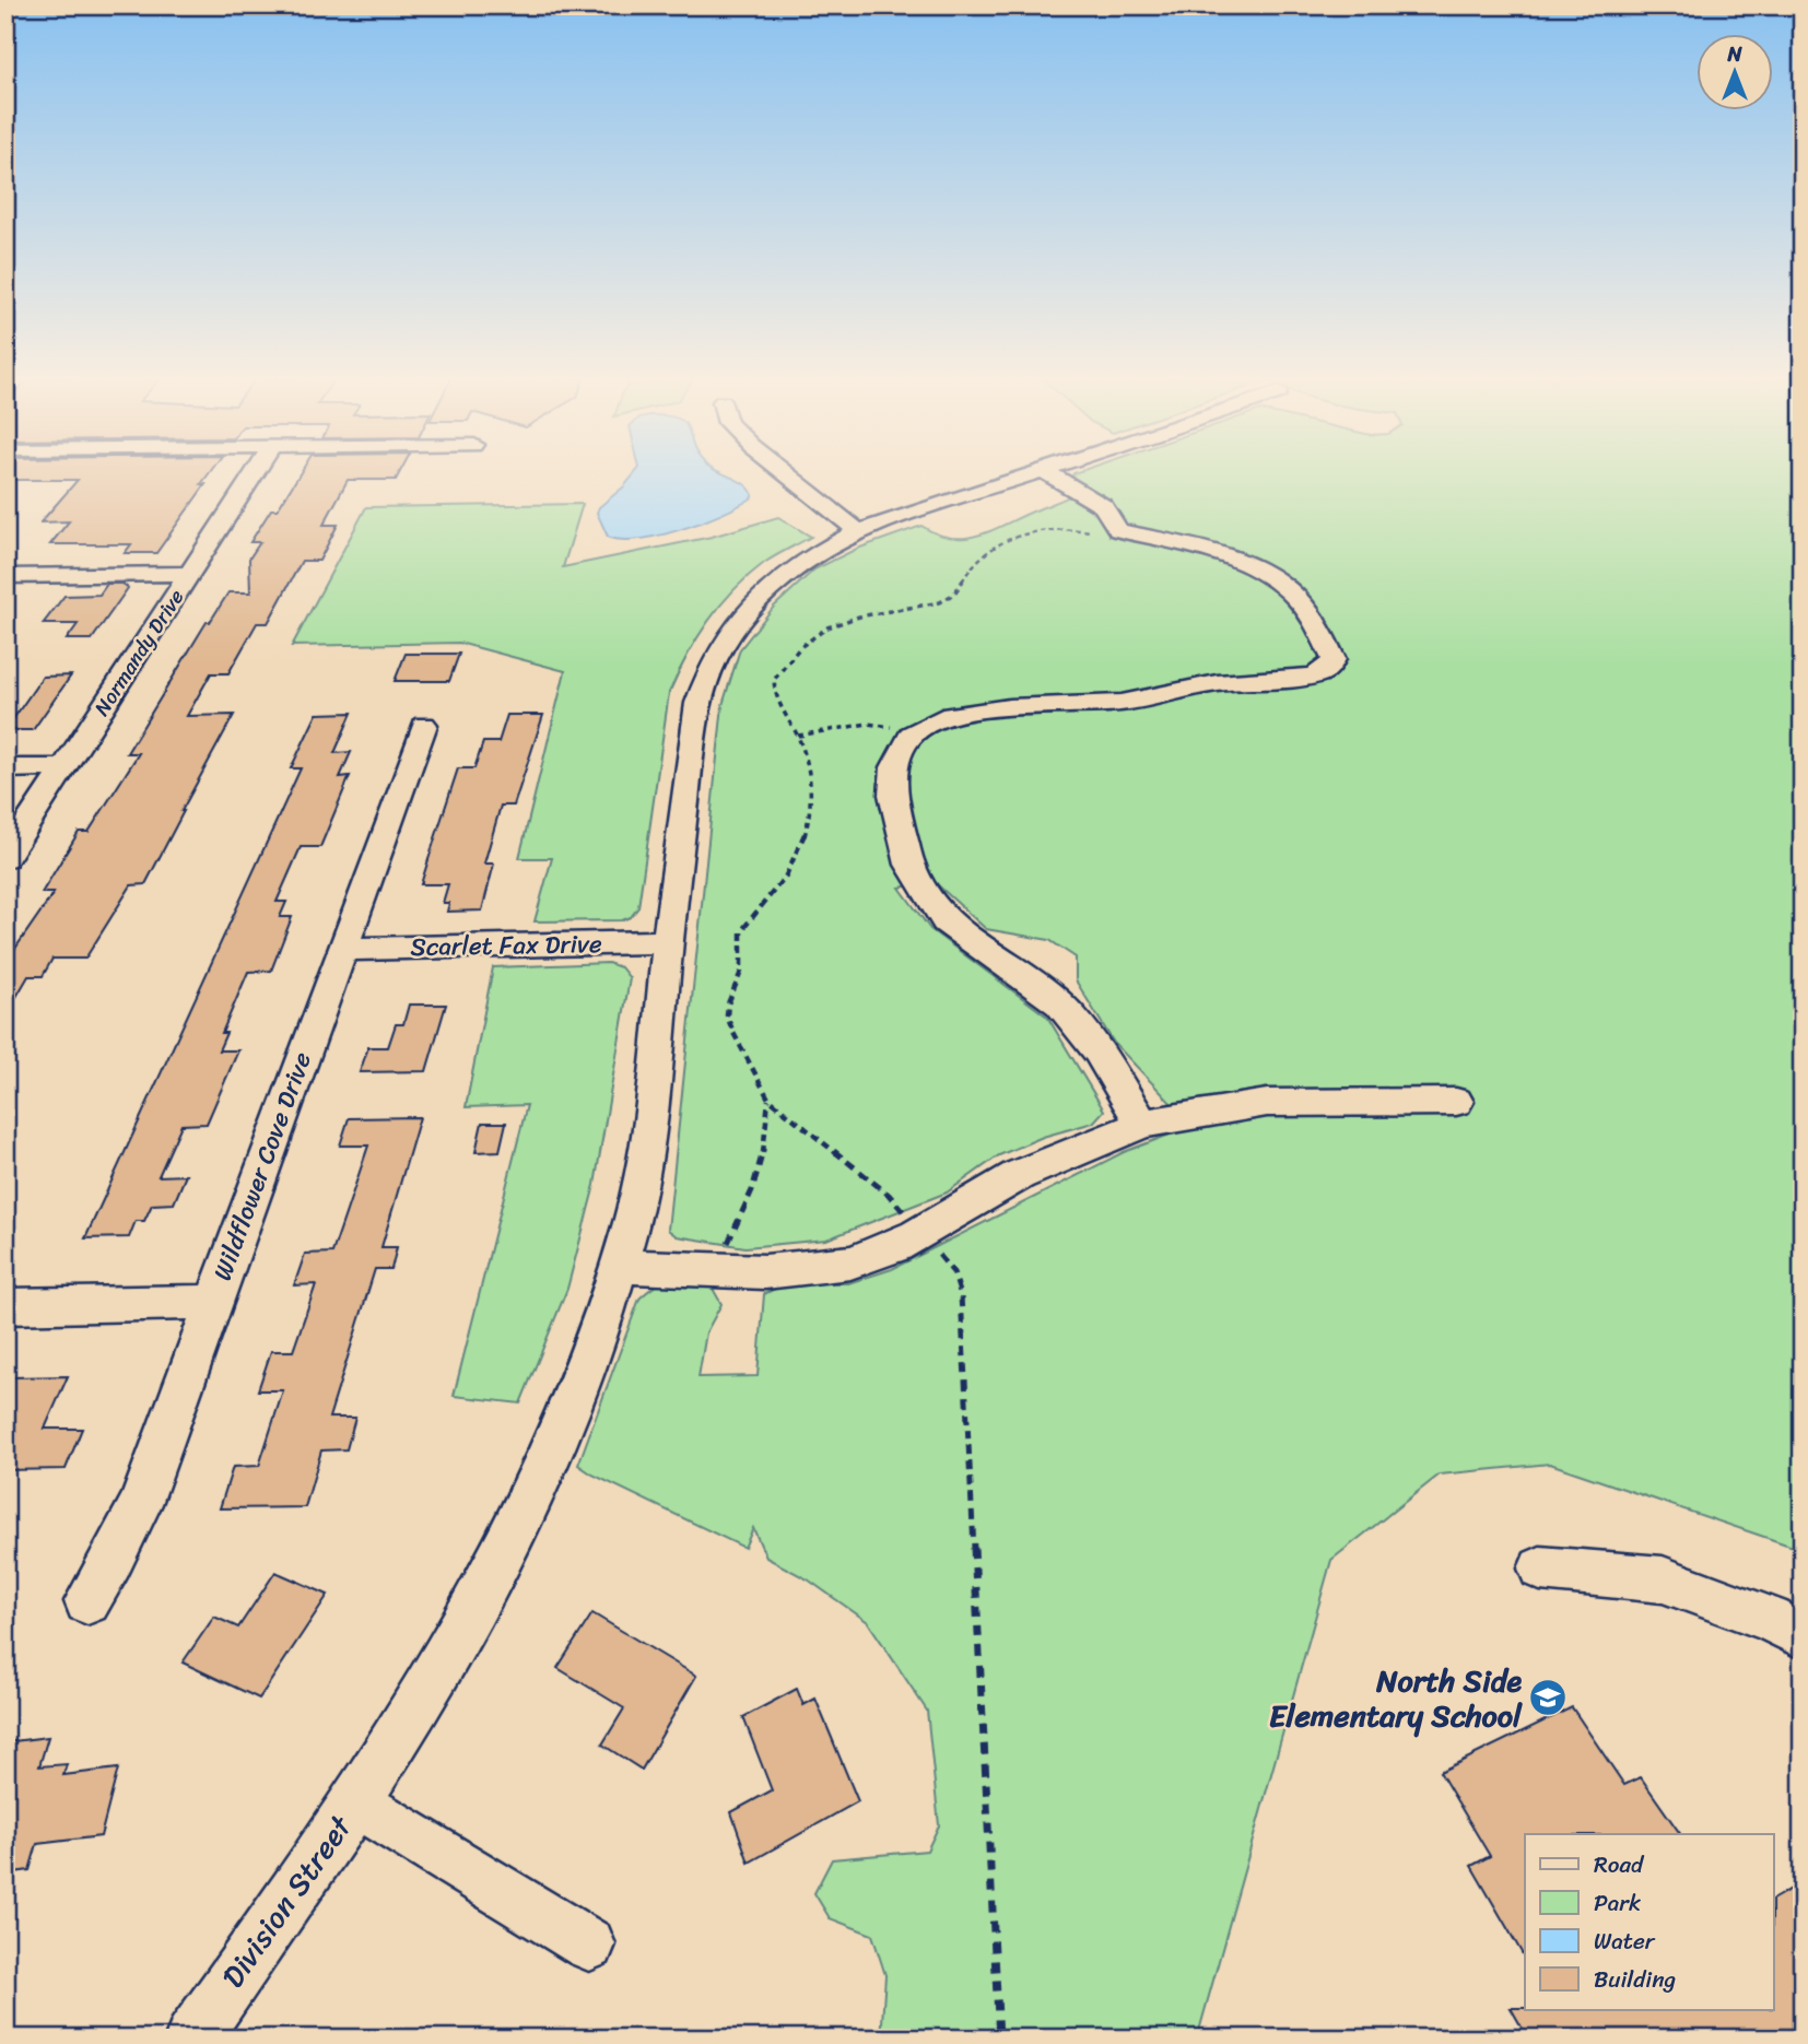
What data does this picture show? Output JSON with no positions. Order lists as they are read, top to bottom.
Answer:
{
  "streets": {
    "street": [
      "Normandy Drive",
      "Scarlet Fax Drive",
      "Wildflower Cove Drive",
      "Division Street"
    ]
  },
  "crossings": [
    ["Scarlet Fax Drive", "Wildflower Cove Drive"],
    ["Scarlet Fax Drive", "Division Street"]
  ],
  "places": {
    "school or university": ["North Side Elementary School"]
  },
  "legend": [
    "Road",
    "Park",
    "Water",
    "Building"
  ],
  "north": "top"
}
